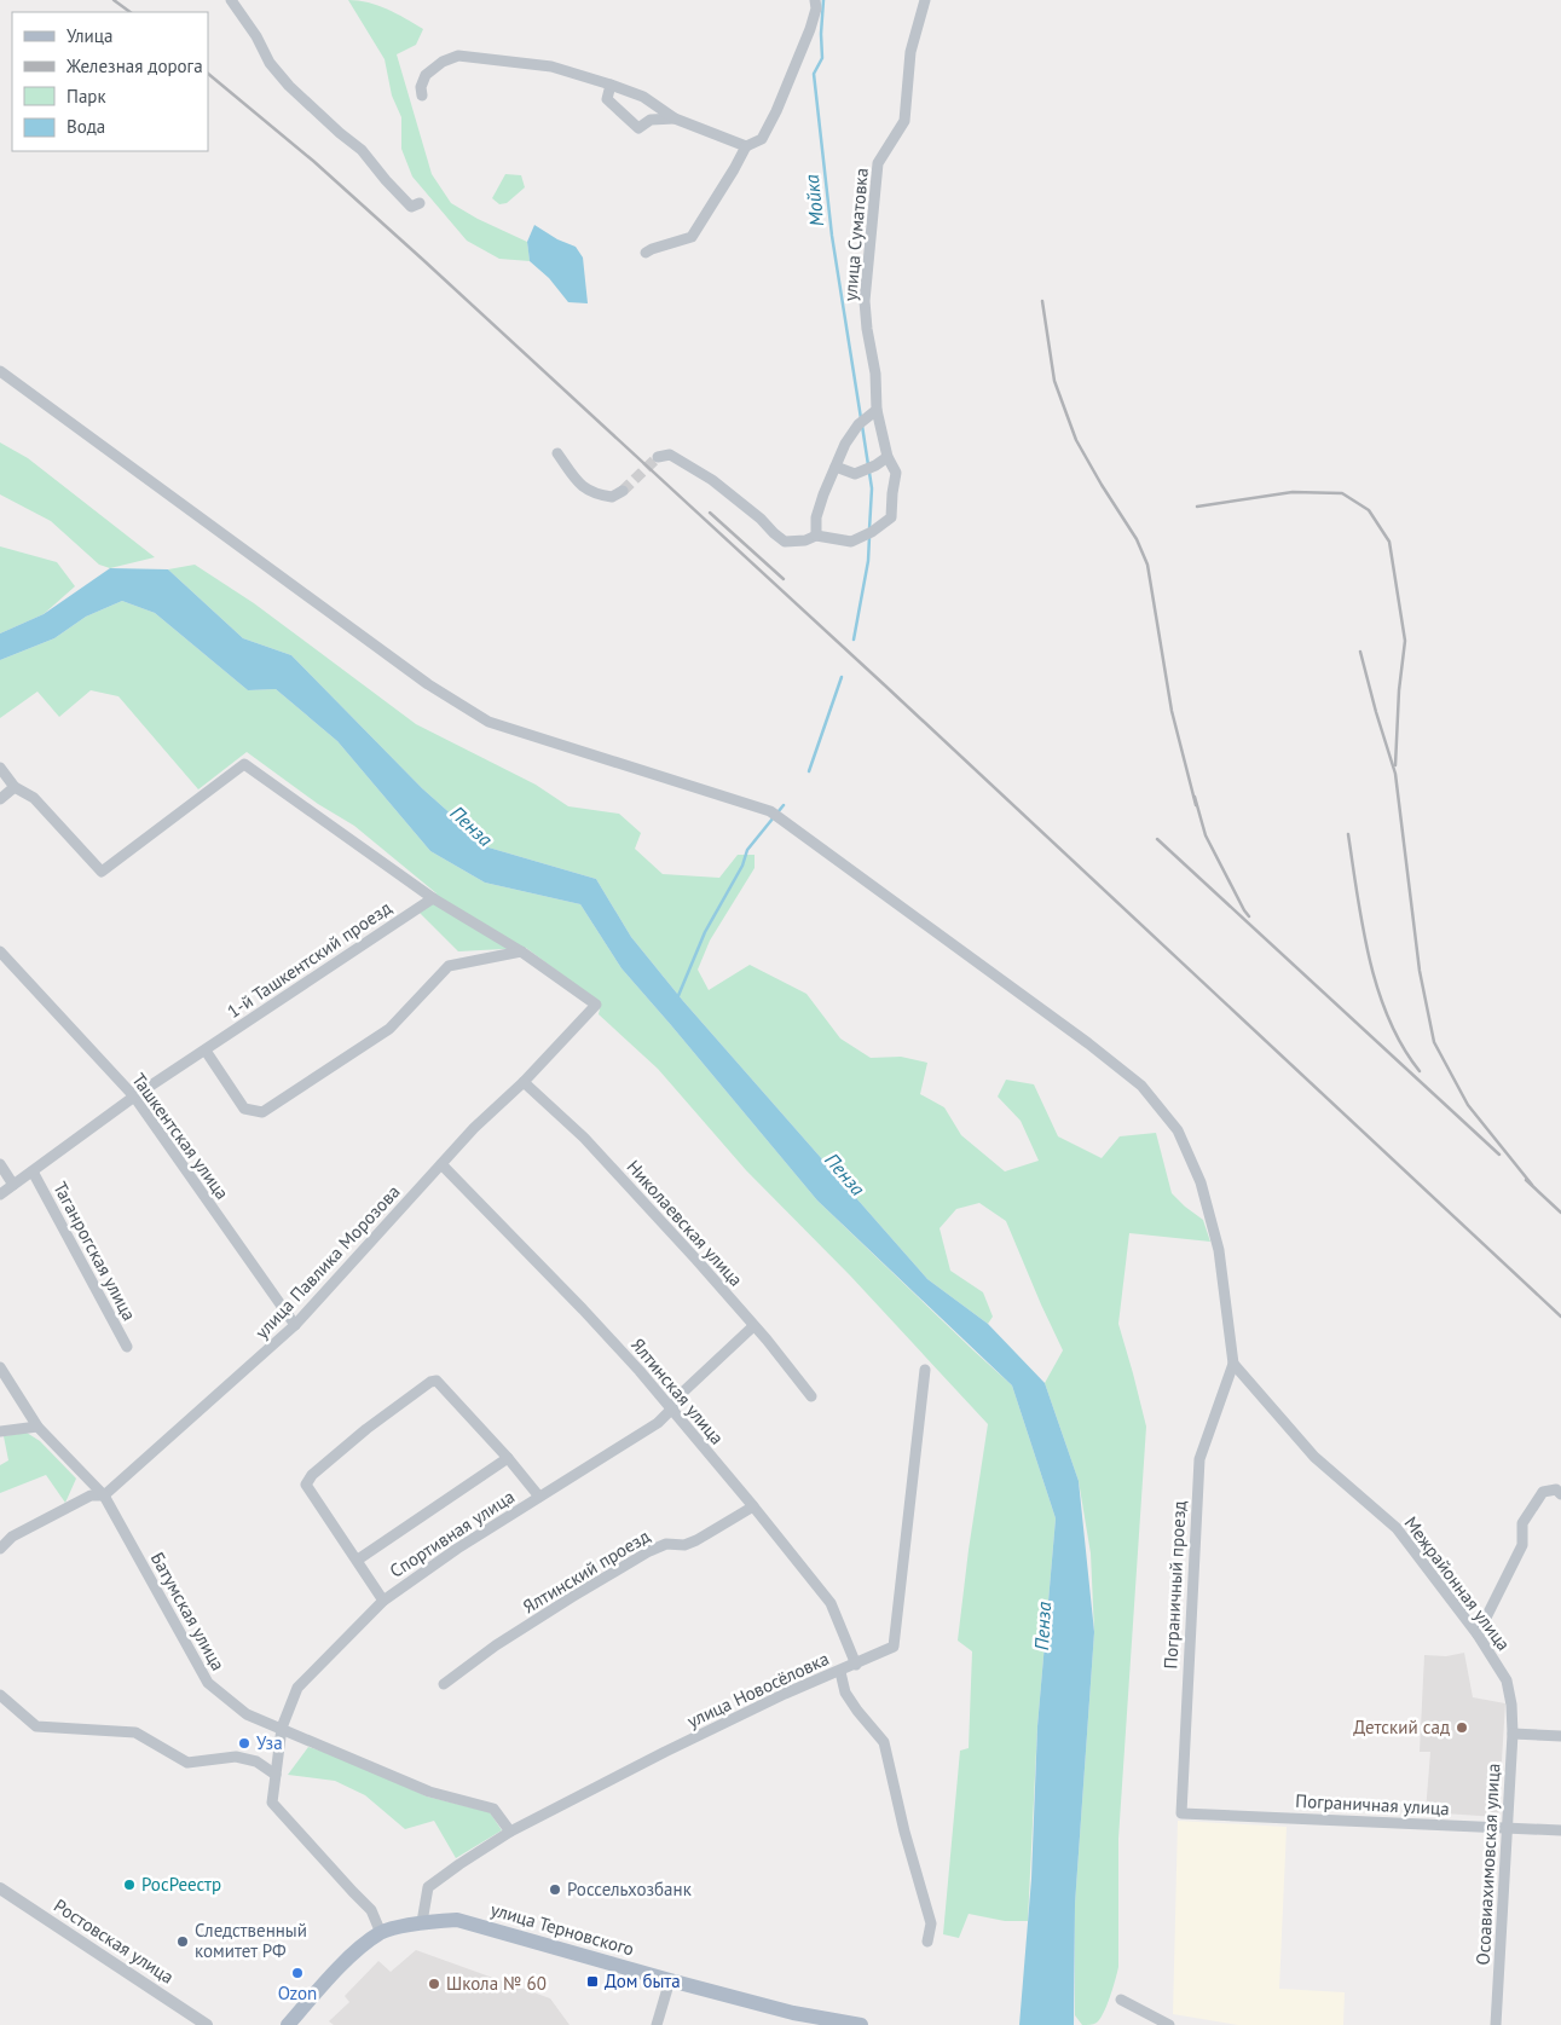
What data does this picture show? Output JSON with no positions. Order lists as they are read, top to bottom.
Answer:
{
  "streets": {
    "main road": ["улица Терновского"],
    "street": [
      "улица Суматовка",
      "1-й Ташкентский проезд",
      "Ташкентская улица",
      "Николаевская улица",
      "Таганрогская улица",
      "улица Павлика Морозова",
      "Ялтинская улица",
      "Спортивная улица",
      "Ялтинский проезд",
      "Межрайонная улица",
      "Пограничный проезд",
      "Батумская улица",
      "улица Новосёловка",
      "Пограничная улица",
      "Осоавиахимовская улица",
      "Ростовская улица"
    ]
  },
  "crossings": [
    ["1-й Ташкентский проезд", "Ташкентская улица"],
    ["1-й Ташкентский проезд", "Таганрогская улица"],
    ["Ташкентская улица", "улица Павлика Морозова"],
    ["Николаевская улица", "улица Павлика Морозова"],
    ["Николаевская улица", "Спортивная улица"],
    ["улица Павлика Морозова", "Ялтинская улица"],
    ["улица Павлика Морозова", "Батумская улица"],
    ["Ялтинская улица", "Спортивная улица"],
    ["Ялтинская улица", "Ялтинский проезд"],
    ["Ялтинская улица", "улица Новосёловка"],
    ["Спортивная улица", "Батумская улица"],
    ["Спортивная улица", "улица Терновского"],
    ["Межрайонная улица", "Пограничный проезд"],
    ["Межрайонная улица", "Осоавиахимовская улица"],
    ["Пограничный проезд", "Пограничная улица"],
    ["Батумская улица", "улица Новосёловка"],
    ["улица Новосёловка", "улица Терновского"],
    ["Пограничная улица", "Осоавиахимовская улица"]
  ],
  "water": ["Мойка", "Пенза"],
  "places": {
    "other": [
      "Детский сад",
      "Уза",
      "РосРеестр",
      "Россельхозбанк",
      "Следственный комитет РФ",
      "Ozon",
      "Школа № 60"
    ],
    "transit": ["Дом быта"]
  },
  "legend": [
    "Улица",
    "Железная дорога",
    "Парк",
    "Вода"
  ]
}
